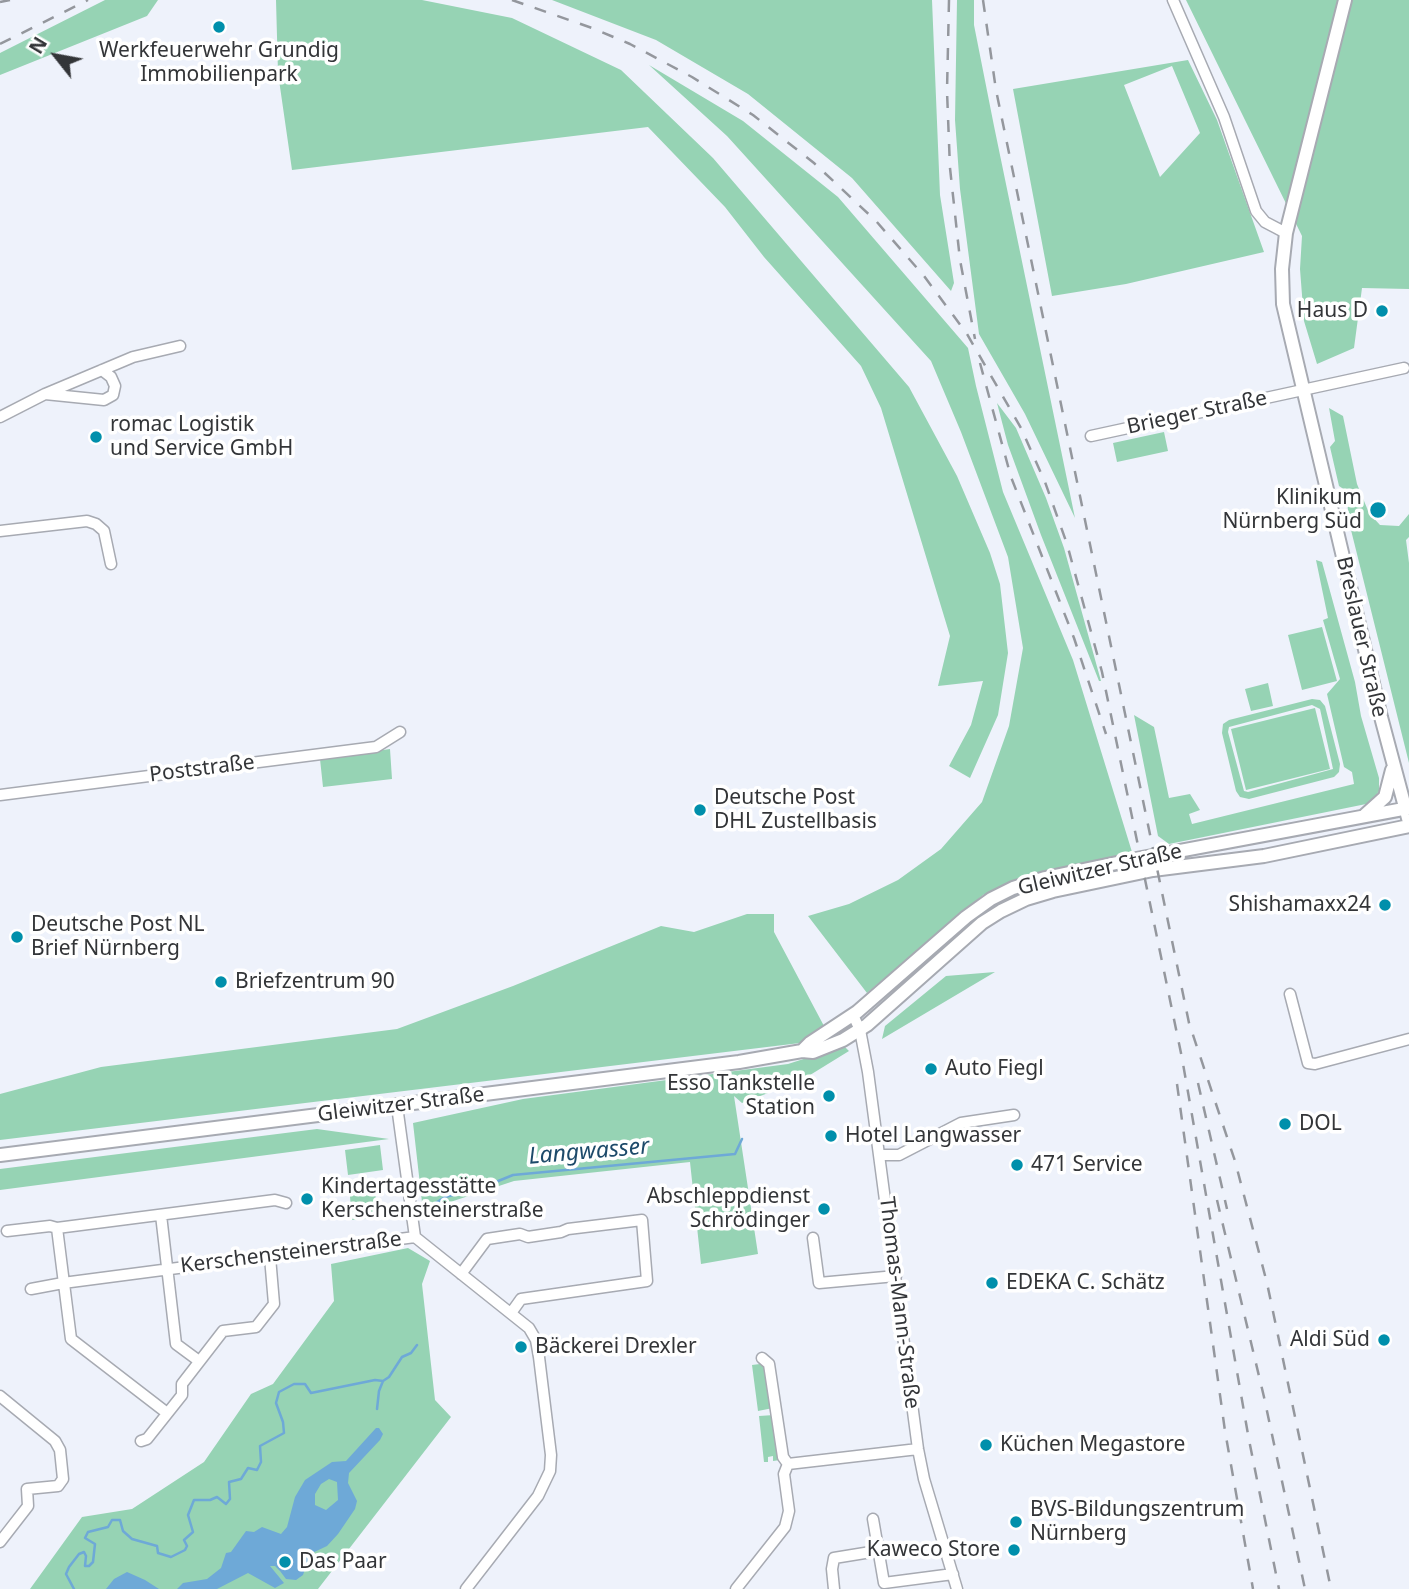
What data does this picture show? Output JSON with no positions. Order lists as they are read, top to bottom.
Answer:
{
  "streets": {
    "main road": ["Breslauer Straße", "Gleiwitzer Straße"],
    "street": [
      "Brieger Straße",
      "Poststraße",
      "Kerschensteinerstraße",
      "Thomas-Mann-Straße"
    ]
  },
  "crossings": [
    ["Brieger Straße", "Breslauer Straße"],
    ["Breslauer Straße", "Gleiwitzer Straße"],
    ["Gleiwitzer Straße", "Thomas-Mann-Straße"]
  ],
  "water": ["Langwasser"],
  "places": [
    "Werkfeuerwehr Grundig Immobilienpark",
    "Haus D",
    "romac Logistik und Service GmbH",
    "Klinikum Nürnberg Süd",
    "Deutsche Post DHL Zustellbasis",
    "Shishamaxx24",
    "Deutsche Post NL Brief Nürnberg",
    "Briefzentrum 90",
    "Auto Fiegl",
    "Esso Tankstelle Station",
    "DOL",
    "Hotel Langwasser",
    "471 Service",
    "Kindertagesstätte Kerschensteinerstraße",
    "Abschleppdienst Schrödinger",
    "EDEKA C. Schätz",
    "Aldi Süd",
    "Bäckerei Drexler",
    "Küchen Megastore",
    "BVS-Bildungszentrum Nürnberg",
    "Kaweco Store",
    "Das Paar"
  ],
  "north": "top left"
}
